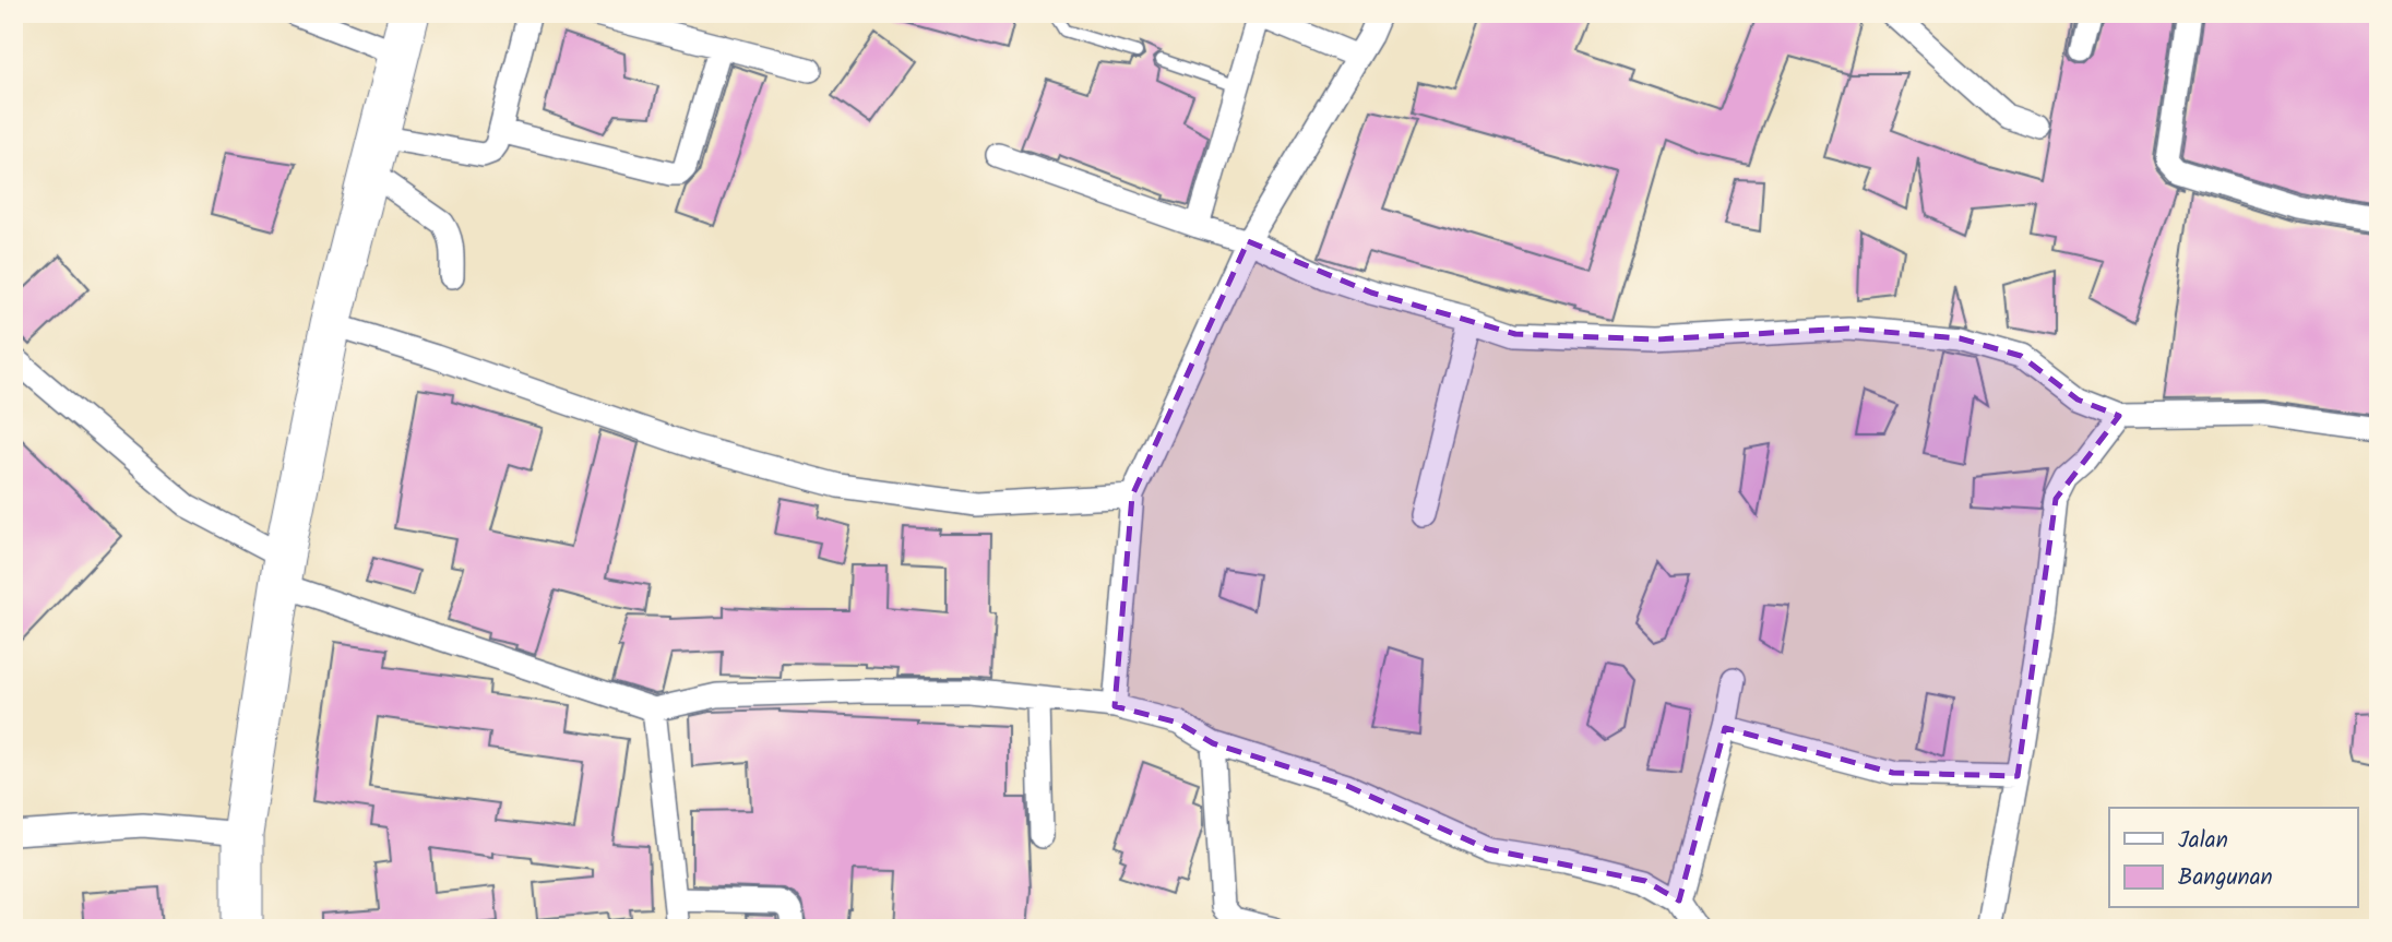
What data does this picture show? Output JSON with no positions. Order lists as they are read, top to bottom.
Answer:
{
  "legend": ["Jalan", "Bangunan"]
}
